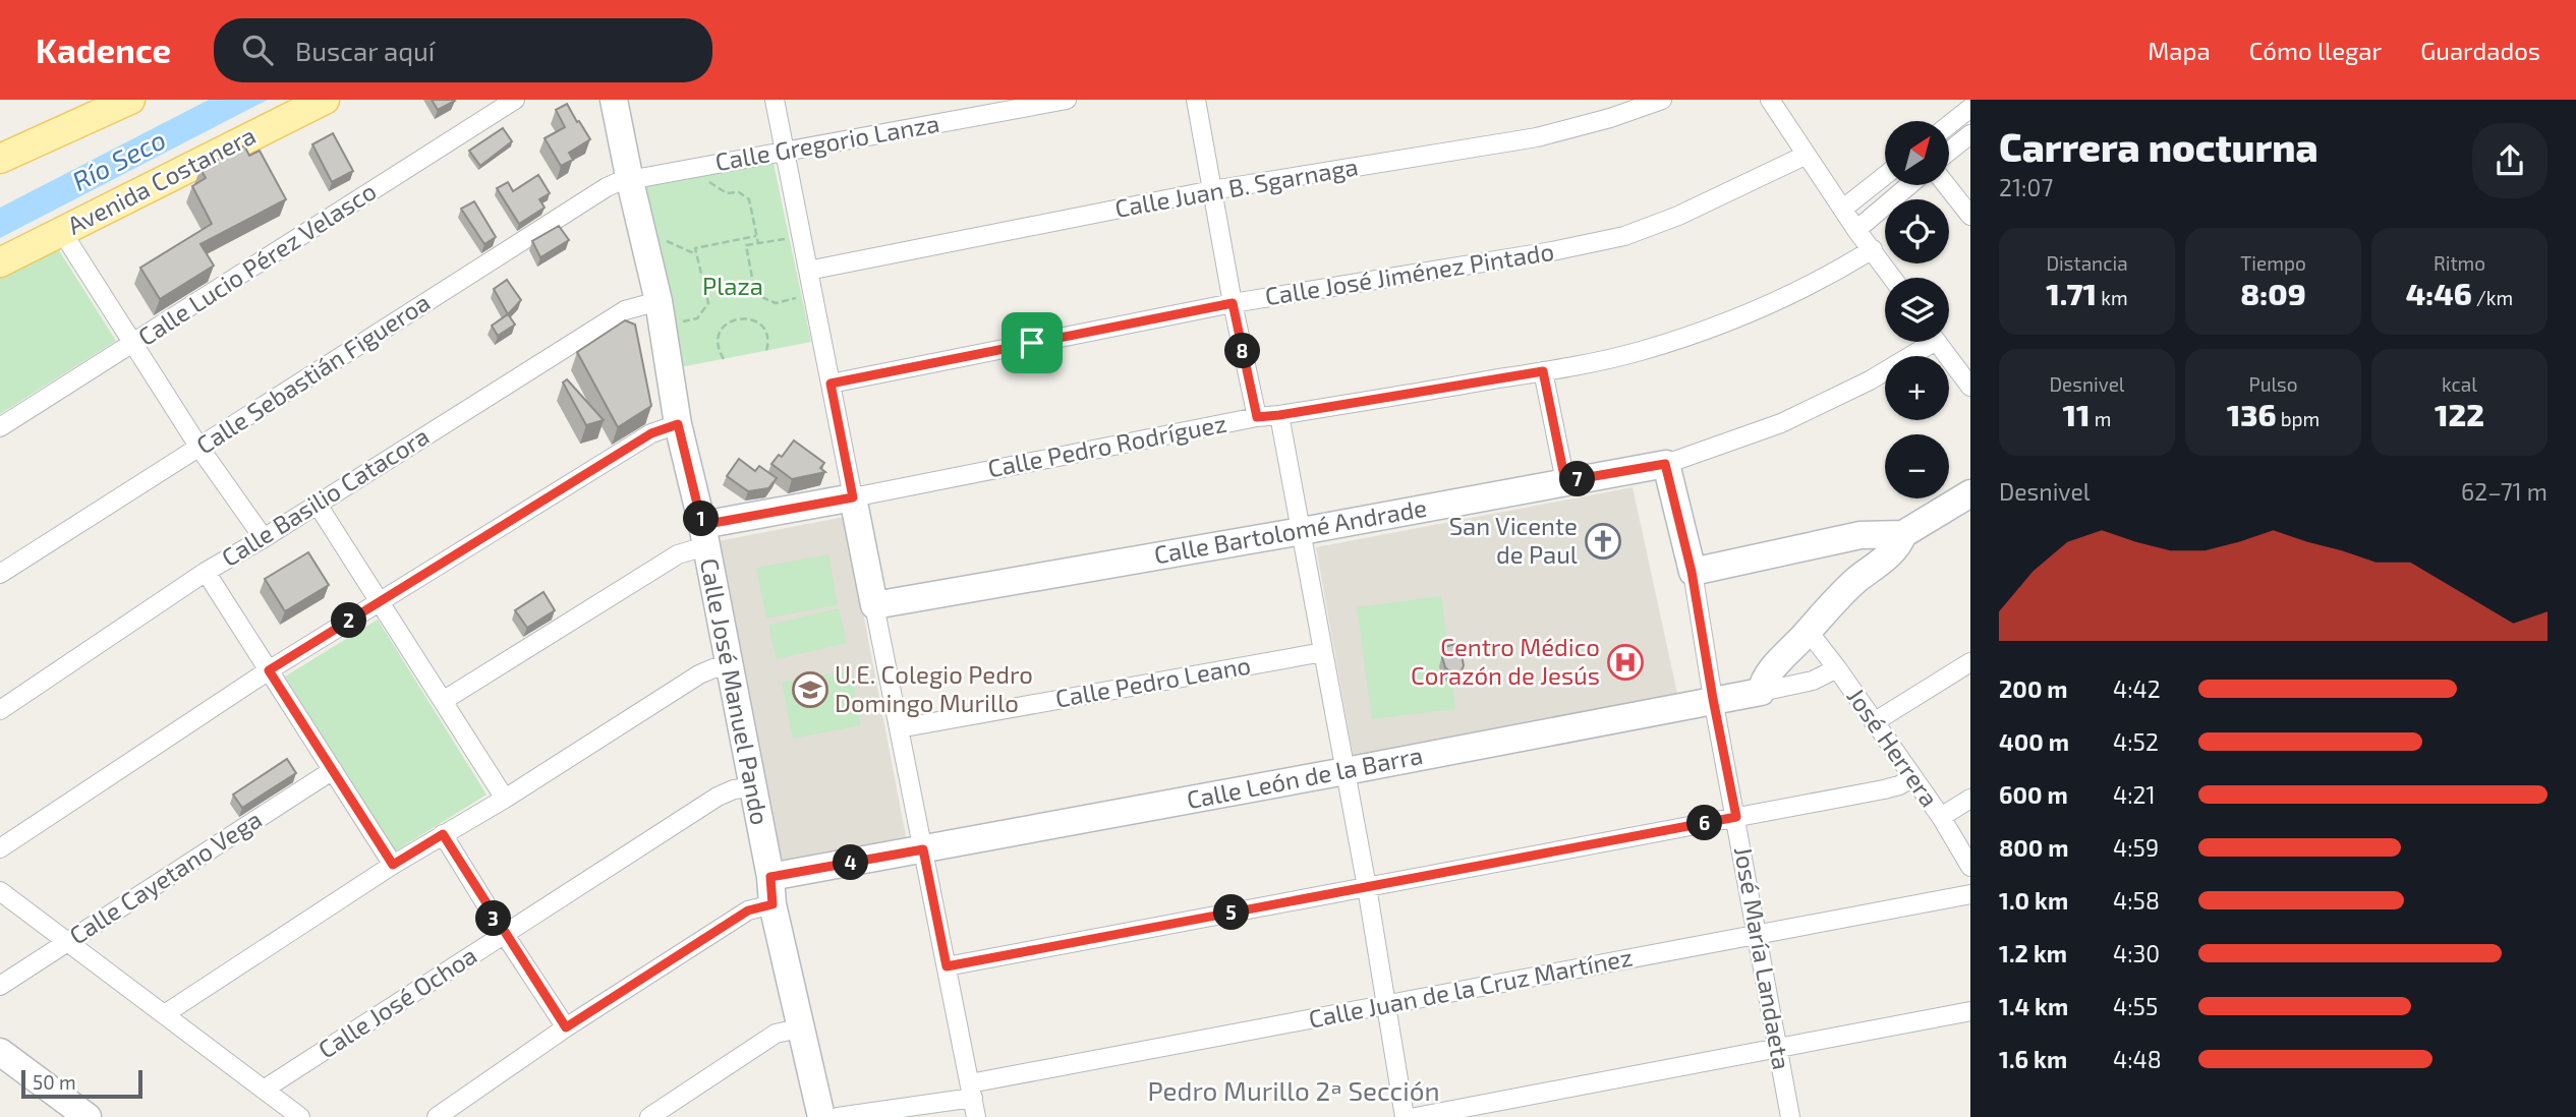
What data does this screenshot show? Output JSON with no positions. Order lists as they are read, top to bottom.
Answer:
{
  "streets": {
    "main road": ["Avenida Costanera"],
    "street": [
      "Calle Gregorio Lanza",
      "Calle Juan B. Sgarnaga",
      "Calle Lucio Pérez Velasco",
      "Calle José Jiménez Pintado",
      "Calle Sebastián Figueroa",
      "Calle Pedro Rodríguez",
      "Calle Basilio Catacora",
      "Calle Bartolomé Andrade",
      "Calle Pedro Leano",
      "Calle José Manuel Pando",
      "José Herrera",
      "Calle León de la Barra",
      "Calle Cayetano Vega",
      "José María Landaeta",
      "Calle Juan de la Cruz Martínez",
      "Calle José Ochoa"
    ]
  },
  "crossings": [
    ["Calle Gregorio Lanza", "Calle Sebastián Figueroa"],
    ["Calle Gregorio Lanza", "Calle José Manuel Pando"],
    ["Calle Sebastián Figueroa", "Calle José Manuel Pando"],
    ["Calle Pedro Rodríguez", "Calle José Manuel Pando"],
    ["Calle Basilio Catacora", "Calle José Manuel Pando"],
    ["Calle Bartolomé Andrade", "José María Landaeta"],
    ["Calle José Manuel Pando", "Calle León de la Barra"],
    ["Calle José Manuel Pando", "Calle José Ochoa"],
    ["José Herrera", "Calle León de la Barra"],
    ["Calle León de la Barra", "José María Landaeta"],
    ["José María Landaeta", "Calle Juan de la Cruz Martínez"]
  ],
  "districts": ["Pedro Murillo 2ª Sección"],
  "water": ["Río Seco"],
  "parks": ["Plaza"],
  "places": {
    "church": ["San Vicente de Paul"],
    "hospital": ["Centro Médico Corazón de Jesús"],
    "school or university": ["U.E. Colegio Pedro Domingo Murillo"]
  },
  "scale_bar": "50 m",
  "north": "top right",
  "page": {
    "header": "Kadence",
    "search": "Buscar aquí",
    "nav": ["Mapa", "Cómo llegar", "Guardados"],
    "heading": ["Carrera nocturna", "21:07"],
    "map_buttons": ["+", "−"],
    "stats": [
      ["Distancia", "1.71 km"],
      ["Tiempo", "8:09"],
      ["Ritmo", "4:46 /km"],
      ["Desnivel", "11 m"],
      ["Pulso", "136 bpm"],
      ["kcal", "122"]
    ],
    "pins": [
      "8",
      "7",
      "1",
      "2",
      "6",
      "4",
      "5",
      "3"
    ],
    "chart": ["Desnivel", "62–71 m"],
    "list": [
      {
        "name": "200 m",
        "note": "4:42"
      },
      {
        "name": "400 m",
        "note": "4:52"
      },
      {
        "name": "600 m",
        "note": "4:21"
      },
      {
        "name": "800 m",
        "note": "4:59"
      },
      {
        "name": "1.0 km",
        "note": "4:58"
      },
      {
        "name": "1.2 km",
        "note": "4:30"
      },
      {
        "name": "1.4 km",
        "note": "4:55"
      },
      {
        "name": "1.6 km",
        "note": "4:48"
      }
    ],
    "scale": "50 m"
  }
}
